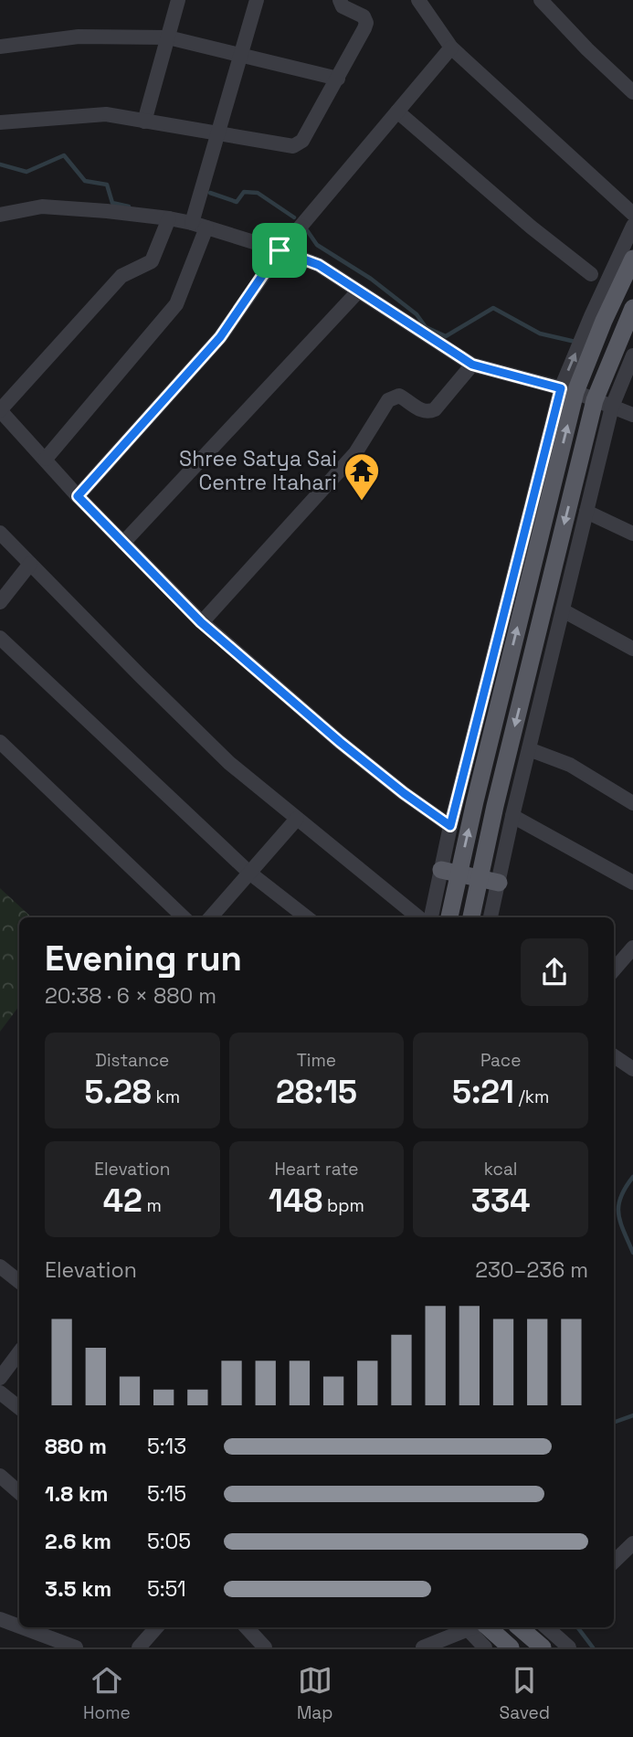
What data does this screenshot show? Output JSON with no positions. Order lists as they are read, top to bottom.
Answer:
{
  "places": {
    "temple": ["Shree Satya Sai Centre Itahari"]
  },
  "page": {
    "heading": ["Evening run", "20:38 · 6 × 880 m"],
    "stats": [
      ["Distance", "5.28 km"],
      ["Time", "28:15"],
      ["Pace", "5:21 /km"],
      ["Elevation", "42 m"],
      ["Heart rate", "148 bpm"],
      ["kcal", "334"]
    ],
    "chart": ["Elevation", "230–236 m"],
    "list": [
      {
        "name": "880 m",
        "note": "5:13"
      },
      {
        "name": "1.8 km",
        "note": "5:15"
      },
      {
        "name": "2.6 km",
        "note": "5:05"
      },
      {
        "name": "3.5 km",
        "note": "5:51"
      }
    ],
    "tabs": ["Home", "Map", "Saved"]
  }
}
